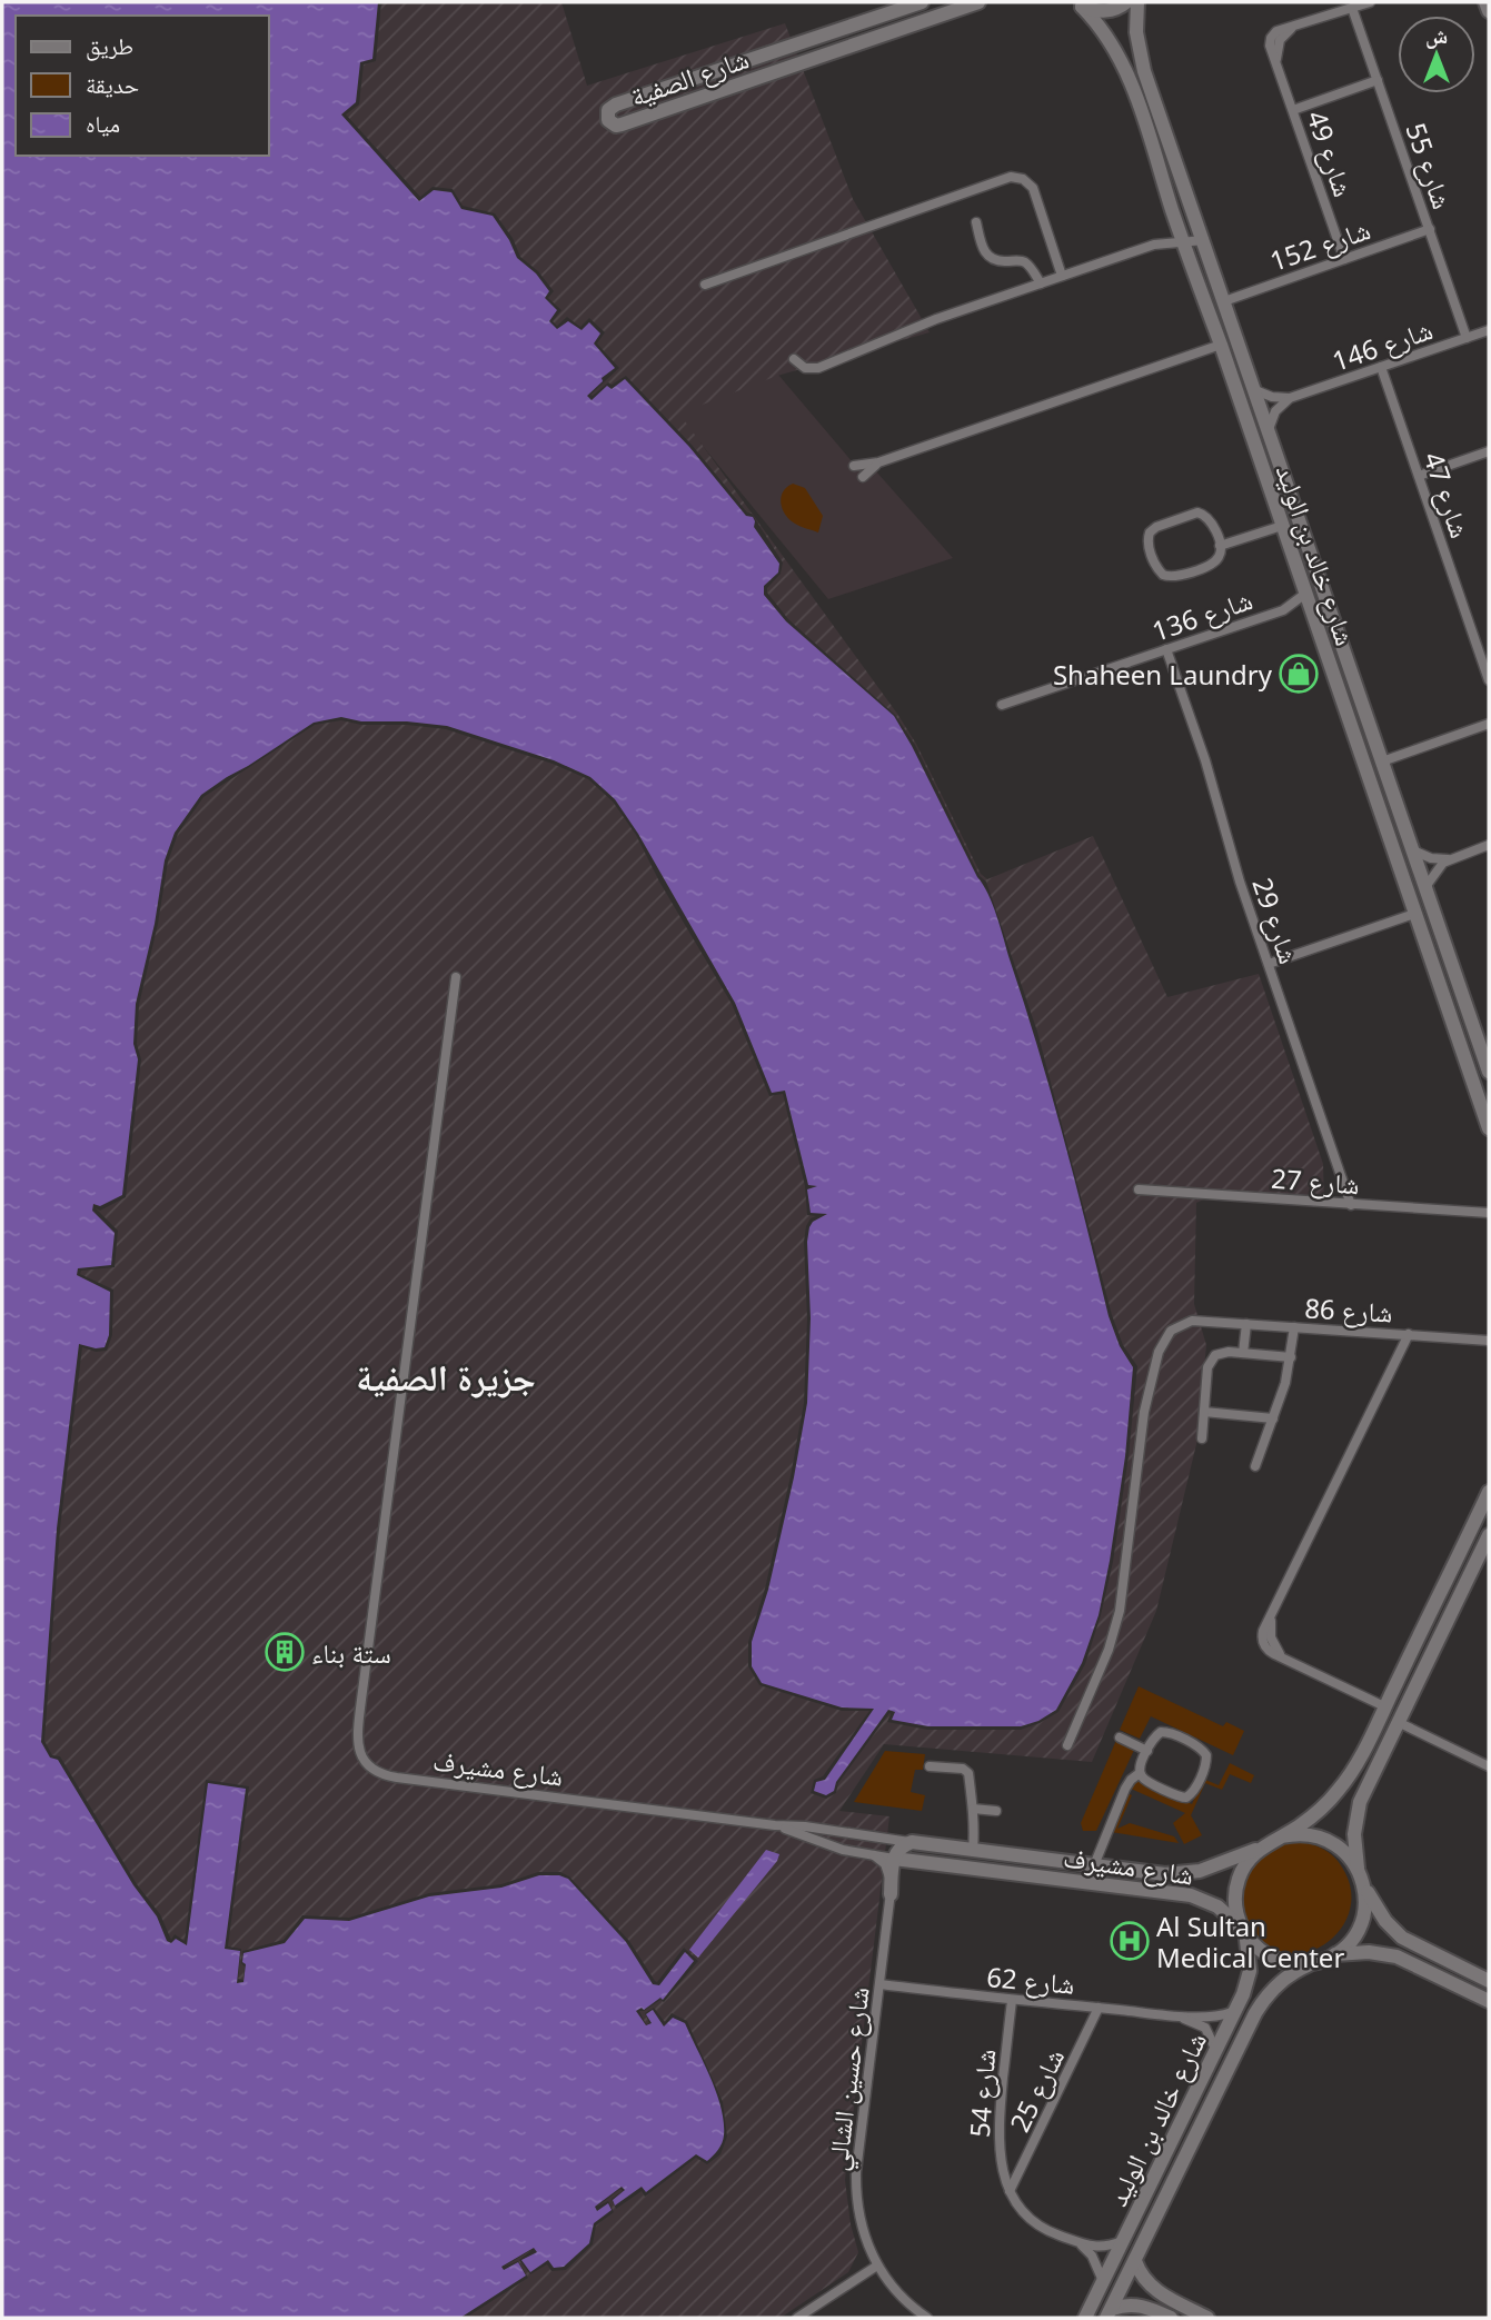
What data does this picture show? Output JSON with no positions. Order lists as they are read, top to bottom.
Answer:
{
  "streets": {
    "main road": ["شارع الصفية", "شارع خالد بن الوليد", "شارع مشيرف"],
    "street": [
      "شارع 49",
      "شارع 55",
      "شارع 152",
      "شارع 146",
      "شارع 47",
      "شارع 136",
      "شارع 29",
      "شارع 27",
      "شارع 86",
      "شارع 62",
      "شارع حسين الشالي",
      "شارع 25",
      "شارع 54"
    ]
  },
  "crossings": [
    ["شارع 49", "شارع 55"],
    ["شارع 49", "شارع 152"],
    ["شارع 55", "شارع 152"],
    ["شارع 55", "شارع 146"],
    ["شارع 152", "شارع خالد بن الوليد"],
    ["شارع 146", "شارع 47"],
    ["شارع خالد بن الوليد", "شارع 136"],
    ["شارع خالد بن الوليد", "شارع مشيرف"],
    ["شارع خالد بن الوليد", "شارع 62"],
    ["شارع خالد بن الوليد", "شارع 54"],
    ["شارع 136", "شارع 29"],
    ["شارع 29", "شارع 27"],
    ["شارع مشيرف", "شارع حسين الشالي"],
    ["شارع 62", "شارع حسين الشالي"],
    ["شارع 62", "شارع 25"],
    ["شارع 62", "شارع 54"],
    ["شارع 25", "شارع 54"]
  ],
  "districts": ["جزيرة الصفية"],
  "places": {
    "shop": ["Shaheen Laundry"],
    "building": ["ستة بناء"],
    "hospital": ["Al Sultan Medical Center"]
  },
  "legend": ["طريق", "حديقة", "مياه"],
  "north": "top"
}
